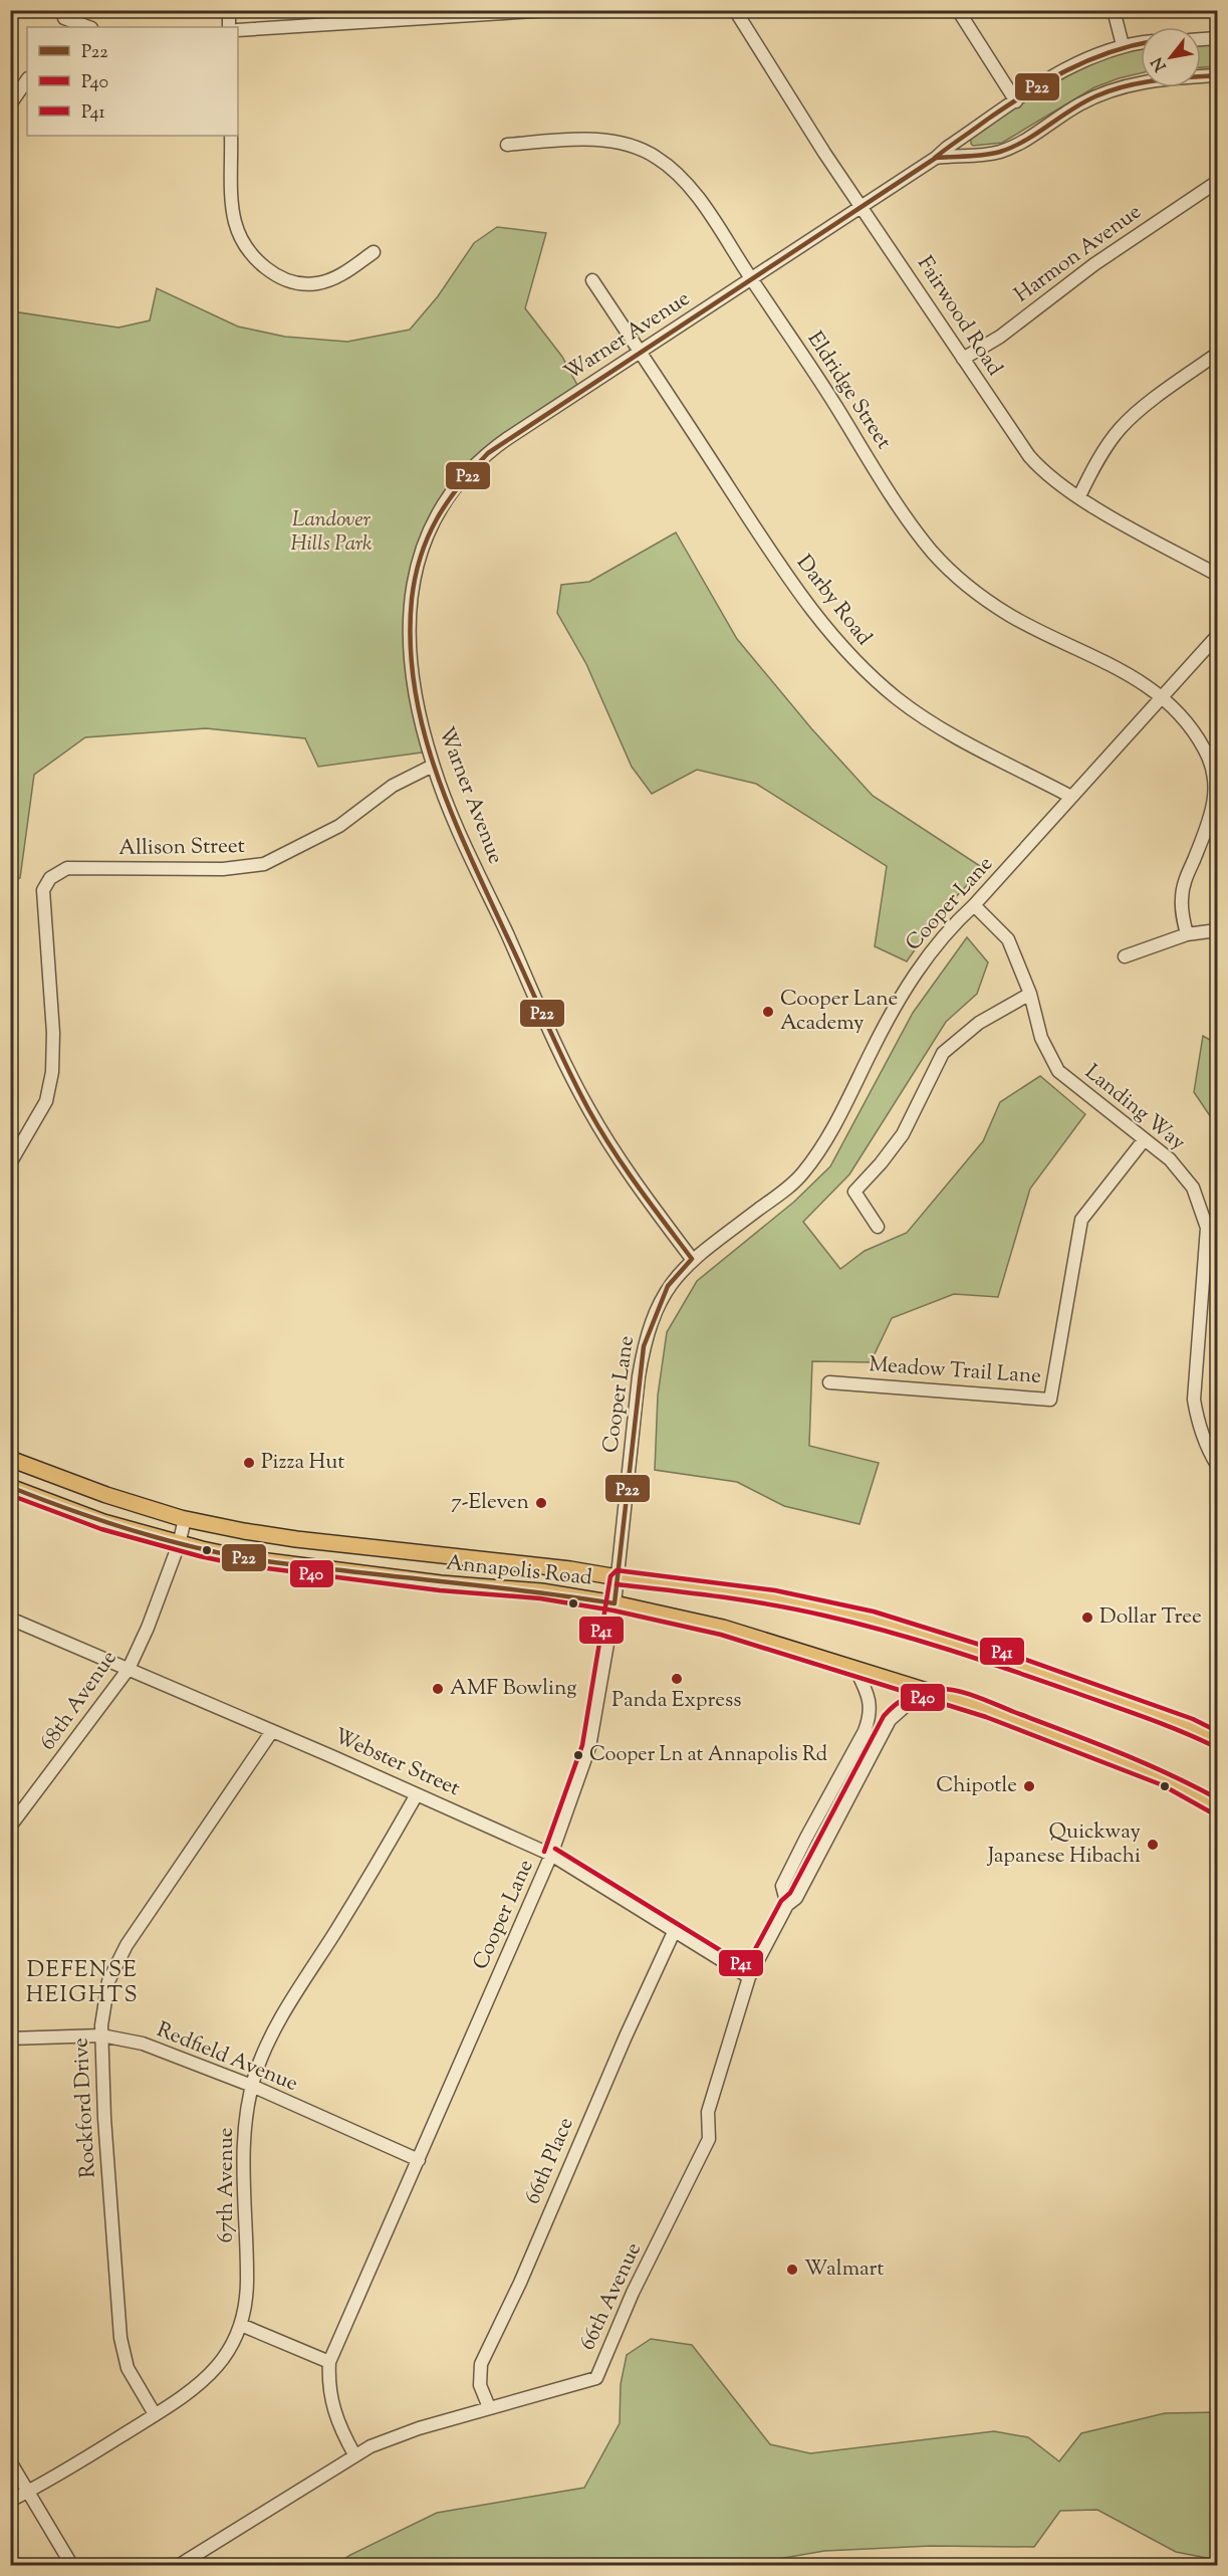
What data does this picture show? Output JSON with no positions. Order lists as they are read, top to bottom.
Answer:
{
  "streets": {
    "main road": ["Annapolis Road"],
    "street": [
      "Harmon Avenue",
      "Fairwood Road",
      "Warner Avenue",
      "Eldridge Street",
      "Darby Road",
      "Allison Street",
      "Cooper Lane",
      "Landing Way",
      "Meadow Trail Lane",
      "68th Avenue",
      "Webster Street",
      "Redfield Avenue",
      "Rockford Drive",
      "66th Place",
      "67th Avenue",
      "66th Avenue"
    ]
  },
  "crossings": [
    ["Harmon Avenue", "Fairwood Road"],
    ["Fairwood Road", "Warner Avenue"],
    ["Warner Avenue", "Eldridge Street"],
    ["Warner Avenue", "Darby Road"],
    ["Warner Avenue", "Allison Street"],
    ["Warner Avenue", "Cooper Lane"],
    ["Eldridge Street", "Cooper Lane"],
    ["Darby Road", "Cooper Lane"],
    ["Cooper Lane", "Landing Way"],
    ["Cooper Lane", "Annapolis Road"],
    ["Cooper Lane", "Webster Street"],
    ["Cooper Lane", "Redfield Avenue"],
    ["Cooper Lane", "66th Avenue"],
    ["Landing Way", "Meadow Trail Lane"],
    ["Annapolis Road", "68th Avenue"],
    ["Annapolis Road", "66th Avenue"],
    ["68th Avenue", "Webster Street"],
    ["Webster Street", "Rockford Drive"],
    ["Webster Street", "66th Place"],
    ["Webster Street", "67th Avenue"],
    ["Webster Street", "66th Avenue"],
    ["Redfield Avenue", "Rockford Drive"],
    ["Redfield Avenue", "67th Avenue"],
    ["Rockford Drive", "67th Avenue"],
    ["66th Place", "66th Avenue"]
  ],
  "districts": ["DEFENSE HEIGHTS"],
  "parks": ["Landover Hills Park"],
  "places": [
    "Cooper Lane Academy",
    "Pizza Hut",
    "7-Eleven",
    "Dollar Tree",
    "Panda Express",
    "AMF Bowling",
    "Cooper Ln at Annapolis Rd",
    "Chipotle",
    "Quickway Japanese Hibachi",
    "Walmart"
  ],
  "lines": ["transit line P22", "transit line P40", "transit line P41"],
  "legend": ["P22", "P40", "P41"],
  "north": "bottom left"
}
